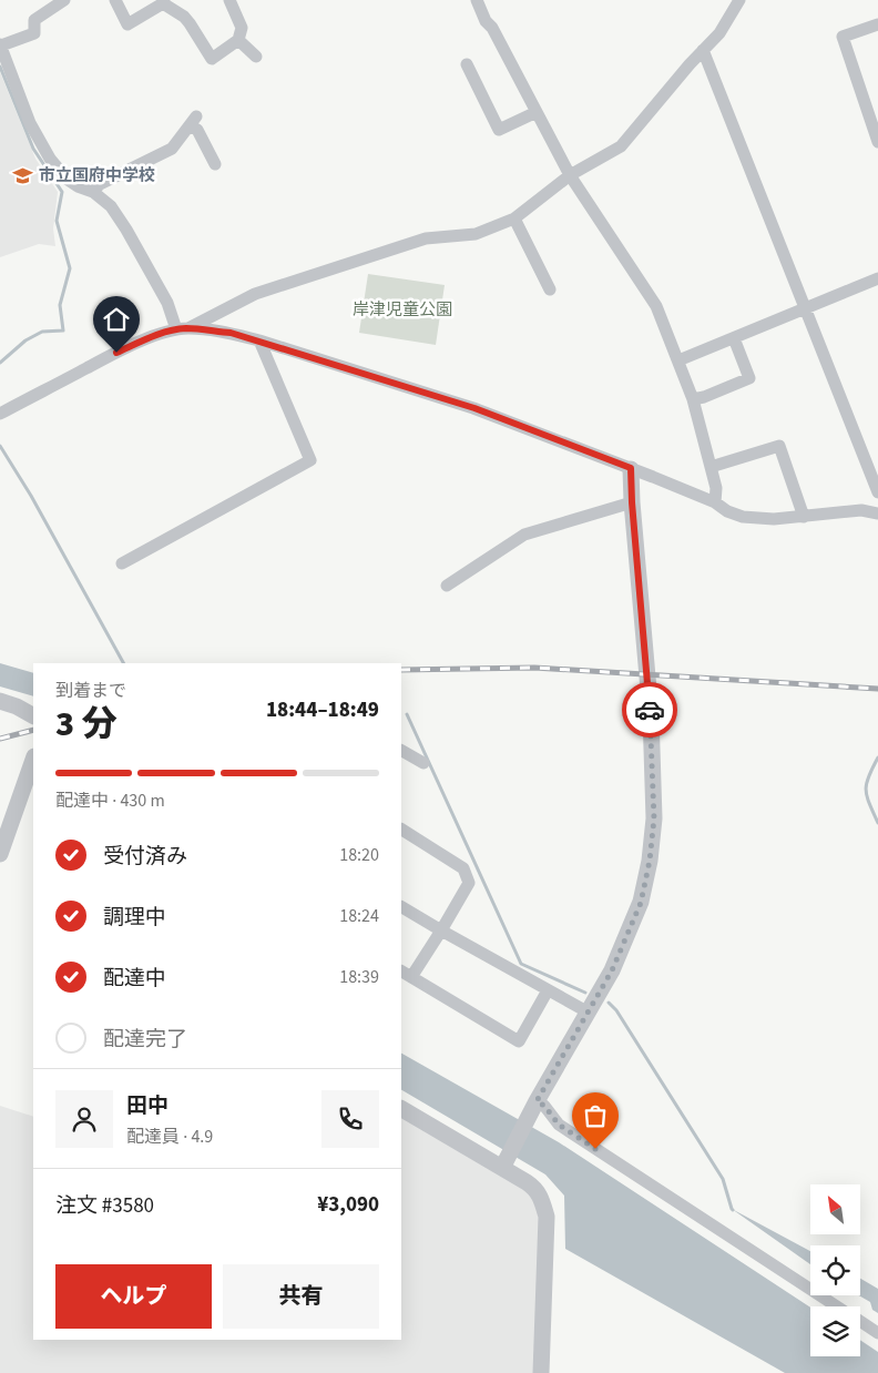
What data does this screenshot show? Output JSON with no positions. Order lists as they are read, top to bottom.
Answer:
{
  "parks": ["岸津児童公園"],
  "places": {
    "school or university": ["市立国府中学校"]
  },
  "north": "top left",
  "page": {
    "heading": ["3 分", "到着まで", "18:44–18:49"],
    "panel": [
      "田中",
      "配達員 · 4.9",
      "注文 #3580",
      "¥3,090"
    ],
    "bar": "配達中 · 430 m",
    "list": [
      ["受付済み", "18:20"],
      ["調理中", "18:24"],
      ["配達中", "18:39"],
      "配達完了"
    ],
    "buttons": ["ヘルプ", "共有"]
  }
}
